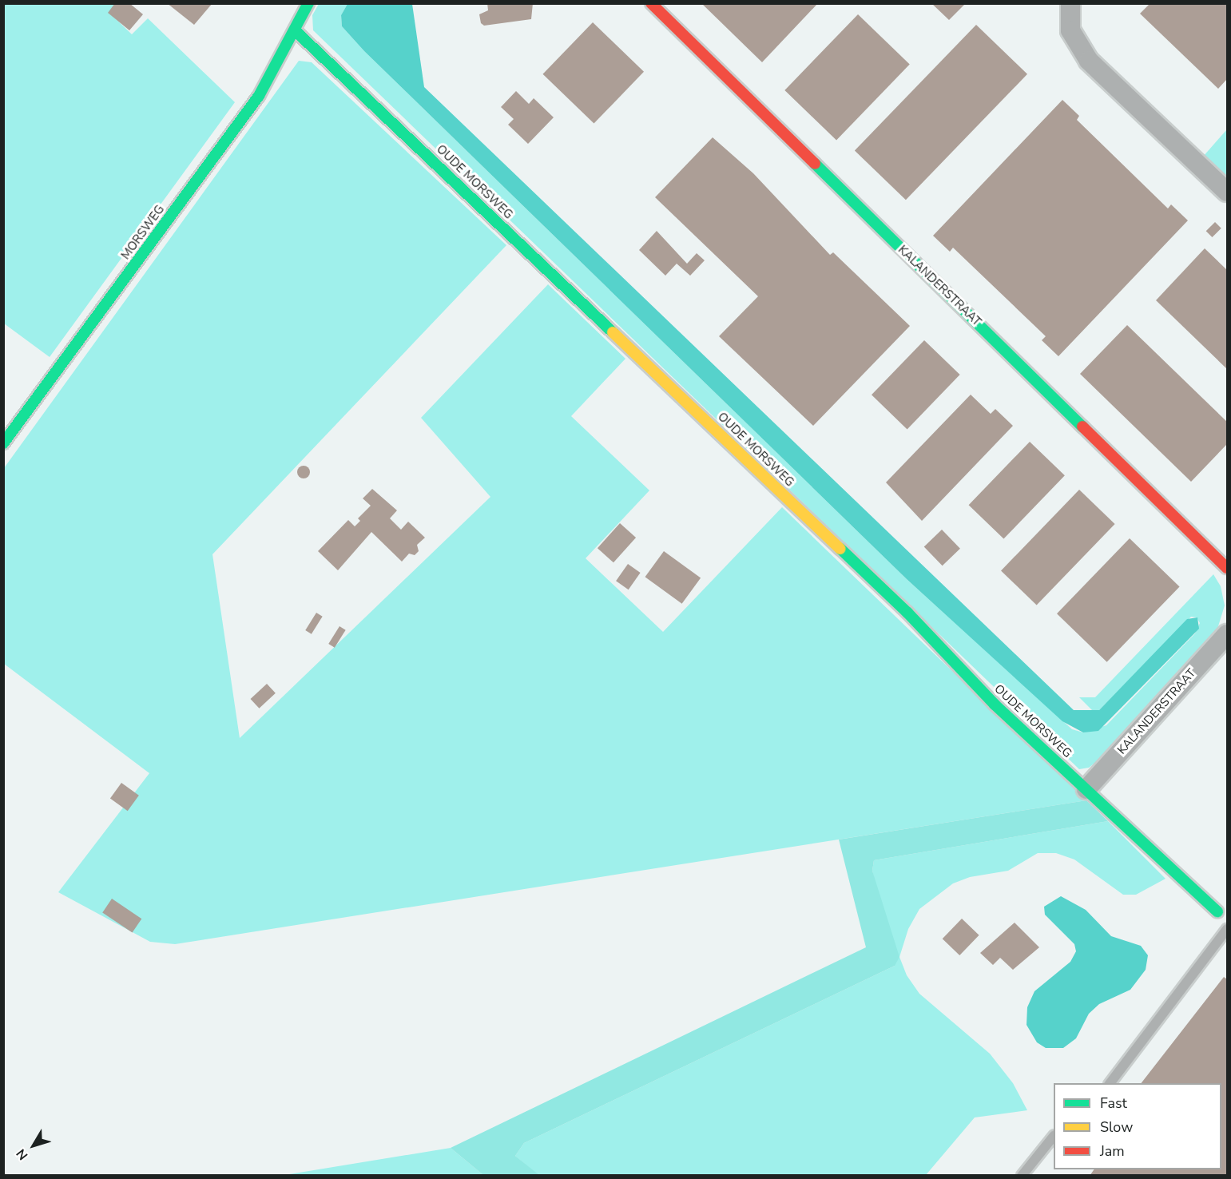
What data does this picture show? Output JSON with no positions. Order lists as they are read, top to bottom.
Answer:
{
  "streets": {
    "street": ["OUDE MORSWEG", "MORSWEG", "KALANDERSTRAAT"]
  },
  "crossings": [
    ["OUDE MORSWEG", "MORSWEG"],
    ["OUDE MORSWEG", "KALANDERSTRAAT"]
  ],
  "legend": ["Fast", "Slow", "Jam"],
  "north": "bottom left"
}
